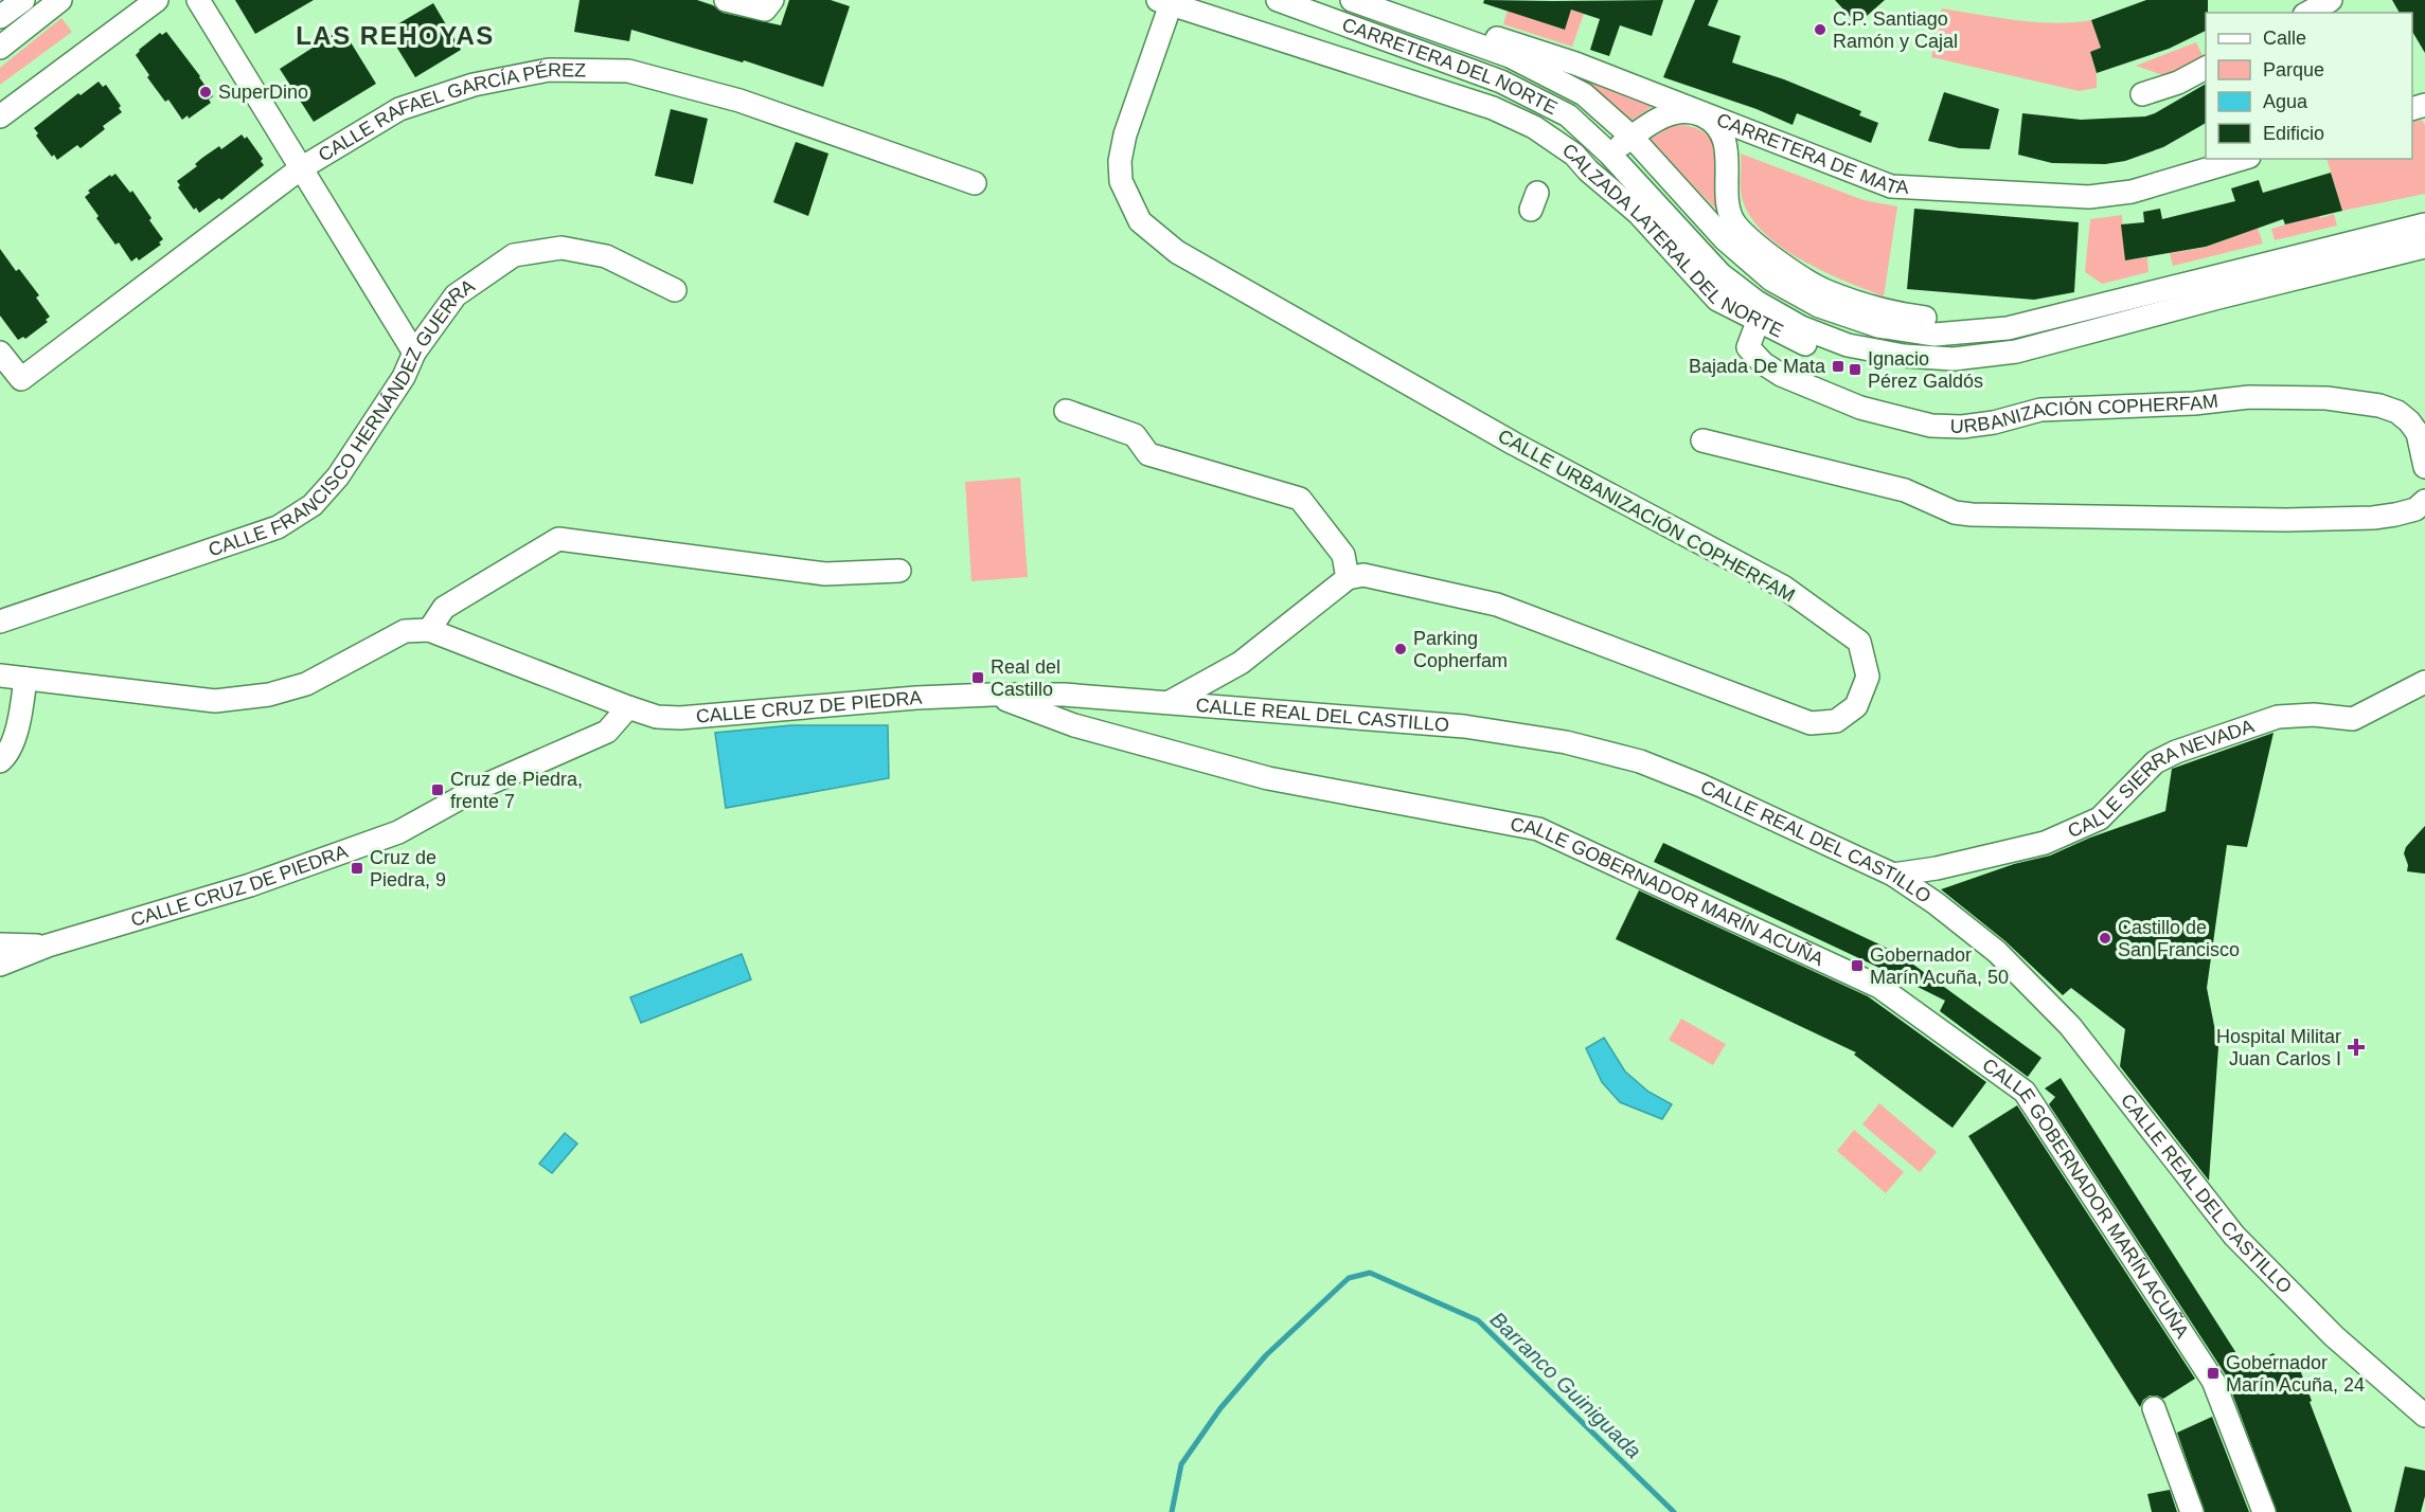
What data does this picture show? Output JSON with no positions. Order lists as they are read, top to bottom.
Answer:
{
  "streets": {
    "street": [
      "CARRETERA DEL NORTE",
      "CALLE RAFAEL GARCÍA PÉREZ",
      "CARRETERA DE MATA",
      "CALZADA LATERAL DEL NORTE",
      "URBANIZACIÓN COPHERFAM",
      "CALLE FRANCISCO HERNÁNDEZ GUERRA",
      "CALLE URBANIZACIÓN COPHERFAM",
      "CALLE CRUZ DE PIEDRA",
      "CALLE REAL DEL CASTILLO",
      "CALLE SIERRA NEVADA",
      "CALLE GOBERNADOR MARÍN ACUÑA"
    ]
  },
  "crossings": [
    ["CARRETERA DEL NORTE", "CALZADA LATERAL DEL NORTE"],
    ["CALZADA LATERAL DEL NORTE", "URBANIZACIÓN COPHERFAM"],
    ["CALZADA LATERAL DEL NORTE", "CALLE URBANIZACIÓN COPHERFAM"],
    ["CALLE CRUZ DE PIEDRA", "CALLE REAL DEL CASTILLO"],
    ["CALLE CRUZ DE PIEDRA", "CALLE GOBERNADOR MARÍN ACUÑA"],
    ["CALLE REAL DEL CASTILLO", "CALLE SIERRA NEVADA"],
    ["CALLE REAL DEL CASTILLO", "CALLE GOBERNADOR MARÍN ACUÑA"]
  ],
  "districts": ["LAS REHOYAS"],
  "water": ["Barranco Guiniguada"],
  "places": {
    "other": [
      "C.P. Santiago Ramón y Cajal",
      "SuperDino",
      "Parking Copherfam",
      "Castillo de San Francisco"
    ],
    "transit": [
      "Bajada De Mata",
      "Ignacio Pérez Galdós",
      "Real del Castillo",
      "Cruz de Piedra, frente 7",
      "Cruz de Piedra, 9",
      "Gobernador Marín Acuña, 50",
      "Gobernador Marín Acuña, 24"
    ],
    "health": ["Hospital Militar Juan Carlos I"]
  },
  "legend": [
    "Calle",
    "Parque",
    "Agua",
    "Edificio"
  ]
}
